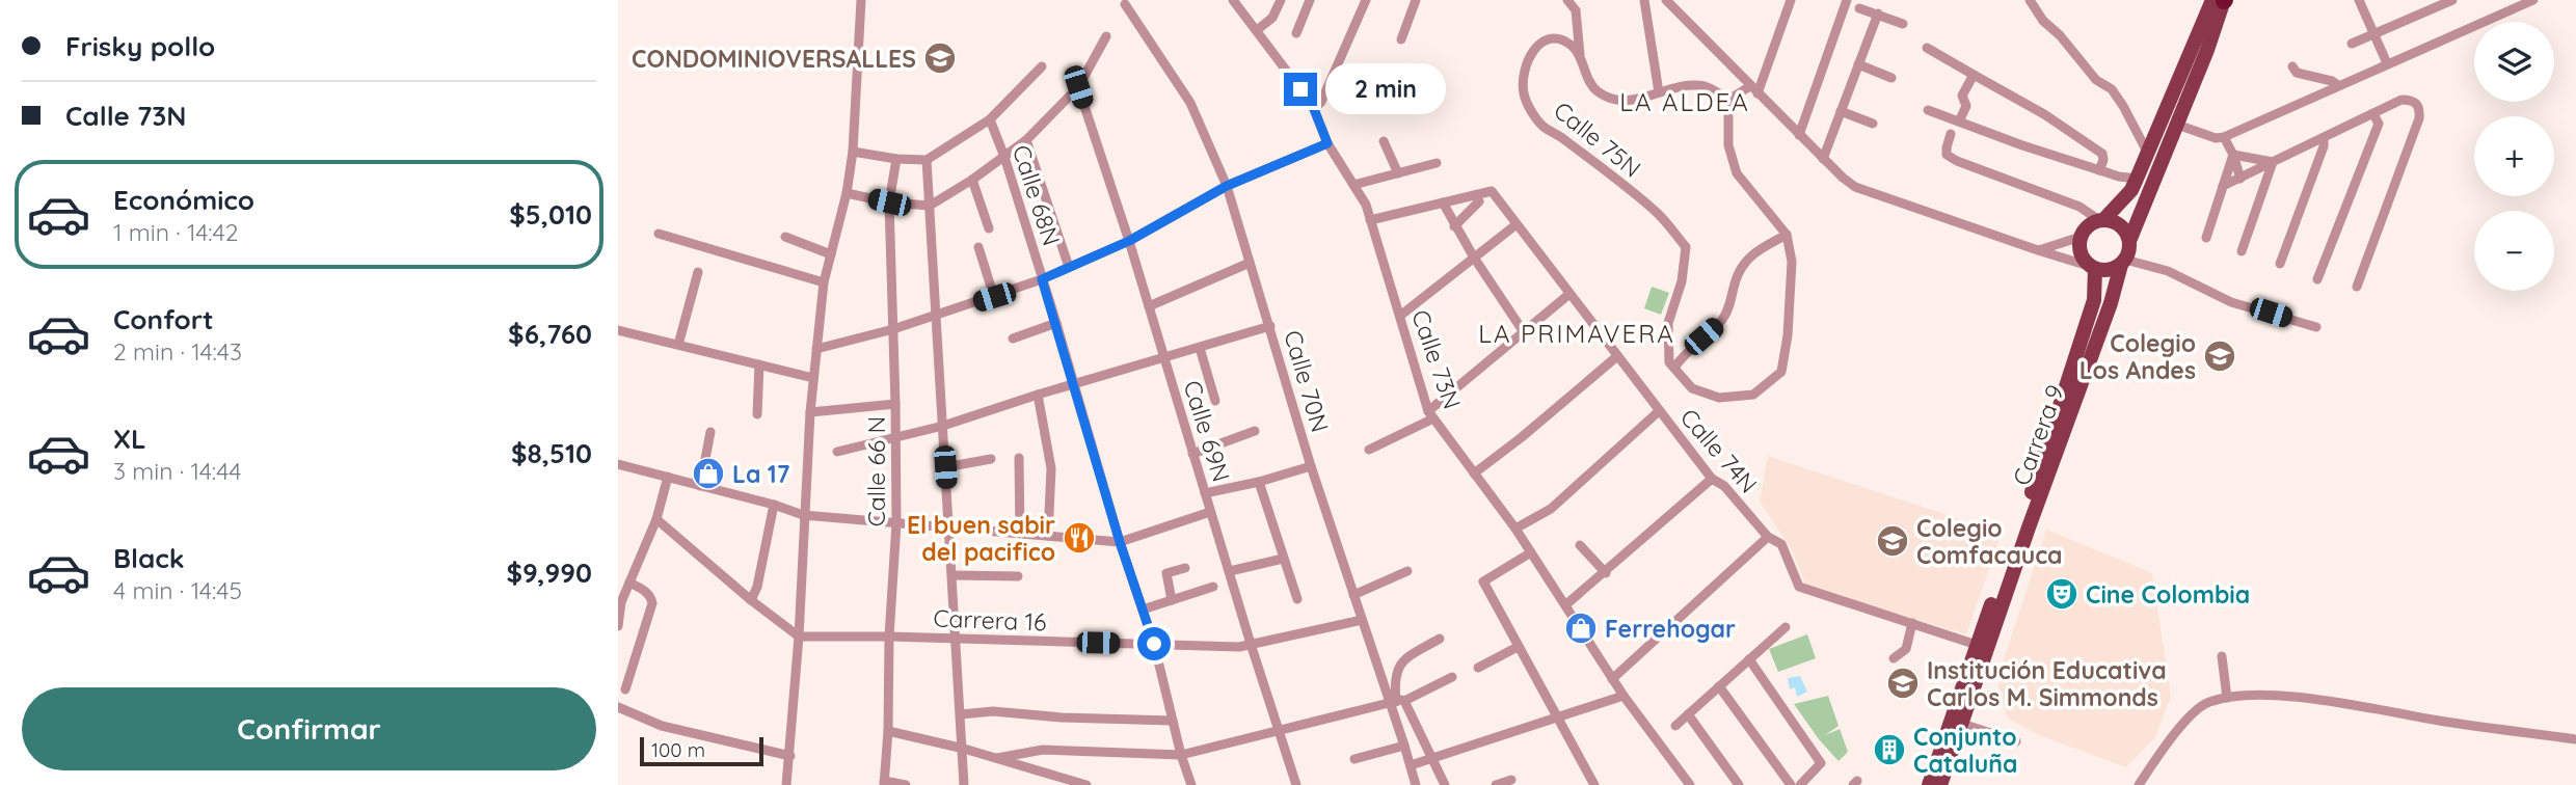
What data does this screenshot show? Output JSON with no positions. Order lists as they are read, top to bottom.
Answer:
{
  "streets": {
    "main road": ["Carrera 9"],
    "street": [
      "Calle 75N",
      "Calle 68N",
      "Calle 73N",
      "Calle 70N",
      "Calle 69N",
      "Calle 74N",
      "Calle 66 N",
      "Carrera 16"
    ]
  },
  "crossings": [
    ["Calle 68N", "Carrera 16"],
    ["Calle 70N", "Carrera 16"],
    ["Calle 69N", "Carrera 16"],
    ["Carrera 9", "Calle 74N"],
    ["Calle 66 N", "Carrera 16"]
  ],
  "districts": ["LA ALDEA", "LA PRIMAVERA"],
  "places": {
    "school or university": [
      "CONDOMINIOVERSALLES",
      "Colegio Los Andes",
      "Colegio Comfacauca",
      "Institución Educativa Carlos M. Simmonds"
    ],
    "shop": ["La 17", "Ferrehogar"],
    "restaurant": ["El buen sabir del pacifico"],
    "theatre": ["Cine Colombia"],
    "building": ["Conjunto Cataluña"]
  },
  "scale_bar": "100 m",
  "page": {
    "banner": ["Frisky pollo", "Calle 73N"],
    "map_buttons": ["+", "−"],
    "bubble": "2 min",
    "list": [
      {
        "name": "Económico",
        "note": "1 min · 14:42",
        "value": "$5,010"
      },
      {
        "name": "Confort",
        "note": "2 min · 14:43",
        "value": "$6,760"
      },
      {
        "name": "XL",
        "note": "3 min · 14:44",
        "value": "$8,510"
      },
      {
        "name": "Black",
        "note": "4 min · 14:45",
        "value": "$9,990"
      }
    ],
    "buttons": "Confirmar",
    "scale": "100 m"
  }
}
